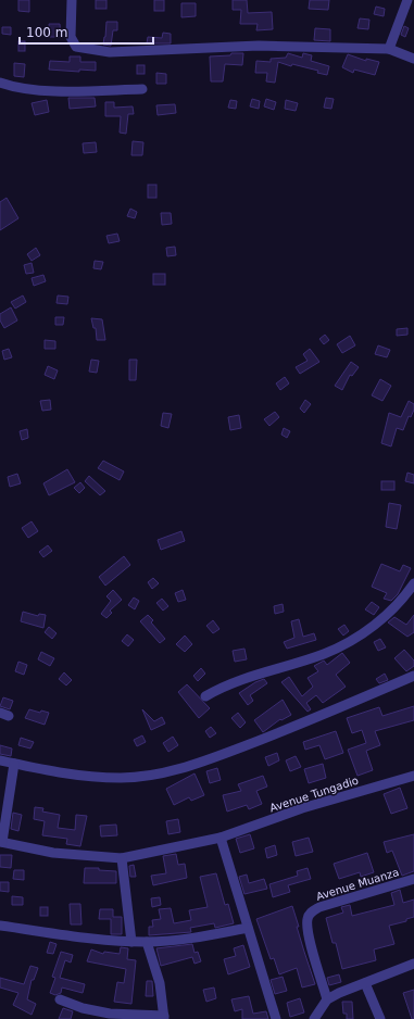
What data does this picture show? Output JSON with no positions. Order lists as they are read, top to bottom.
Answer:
{
  "streets": {
    "street": ["Avenue Tungadio", "Avenue Muanza"]
  },
  "scale_bar": "100 m"
}
